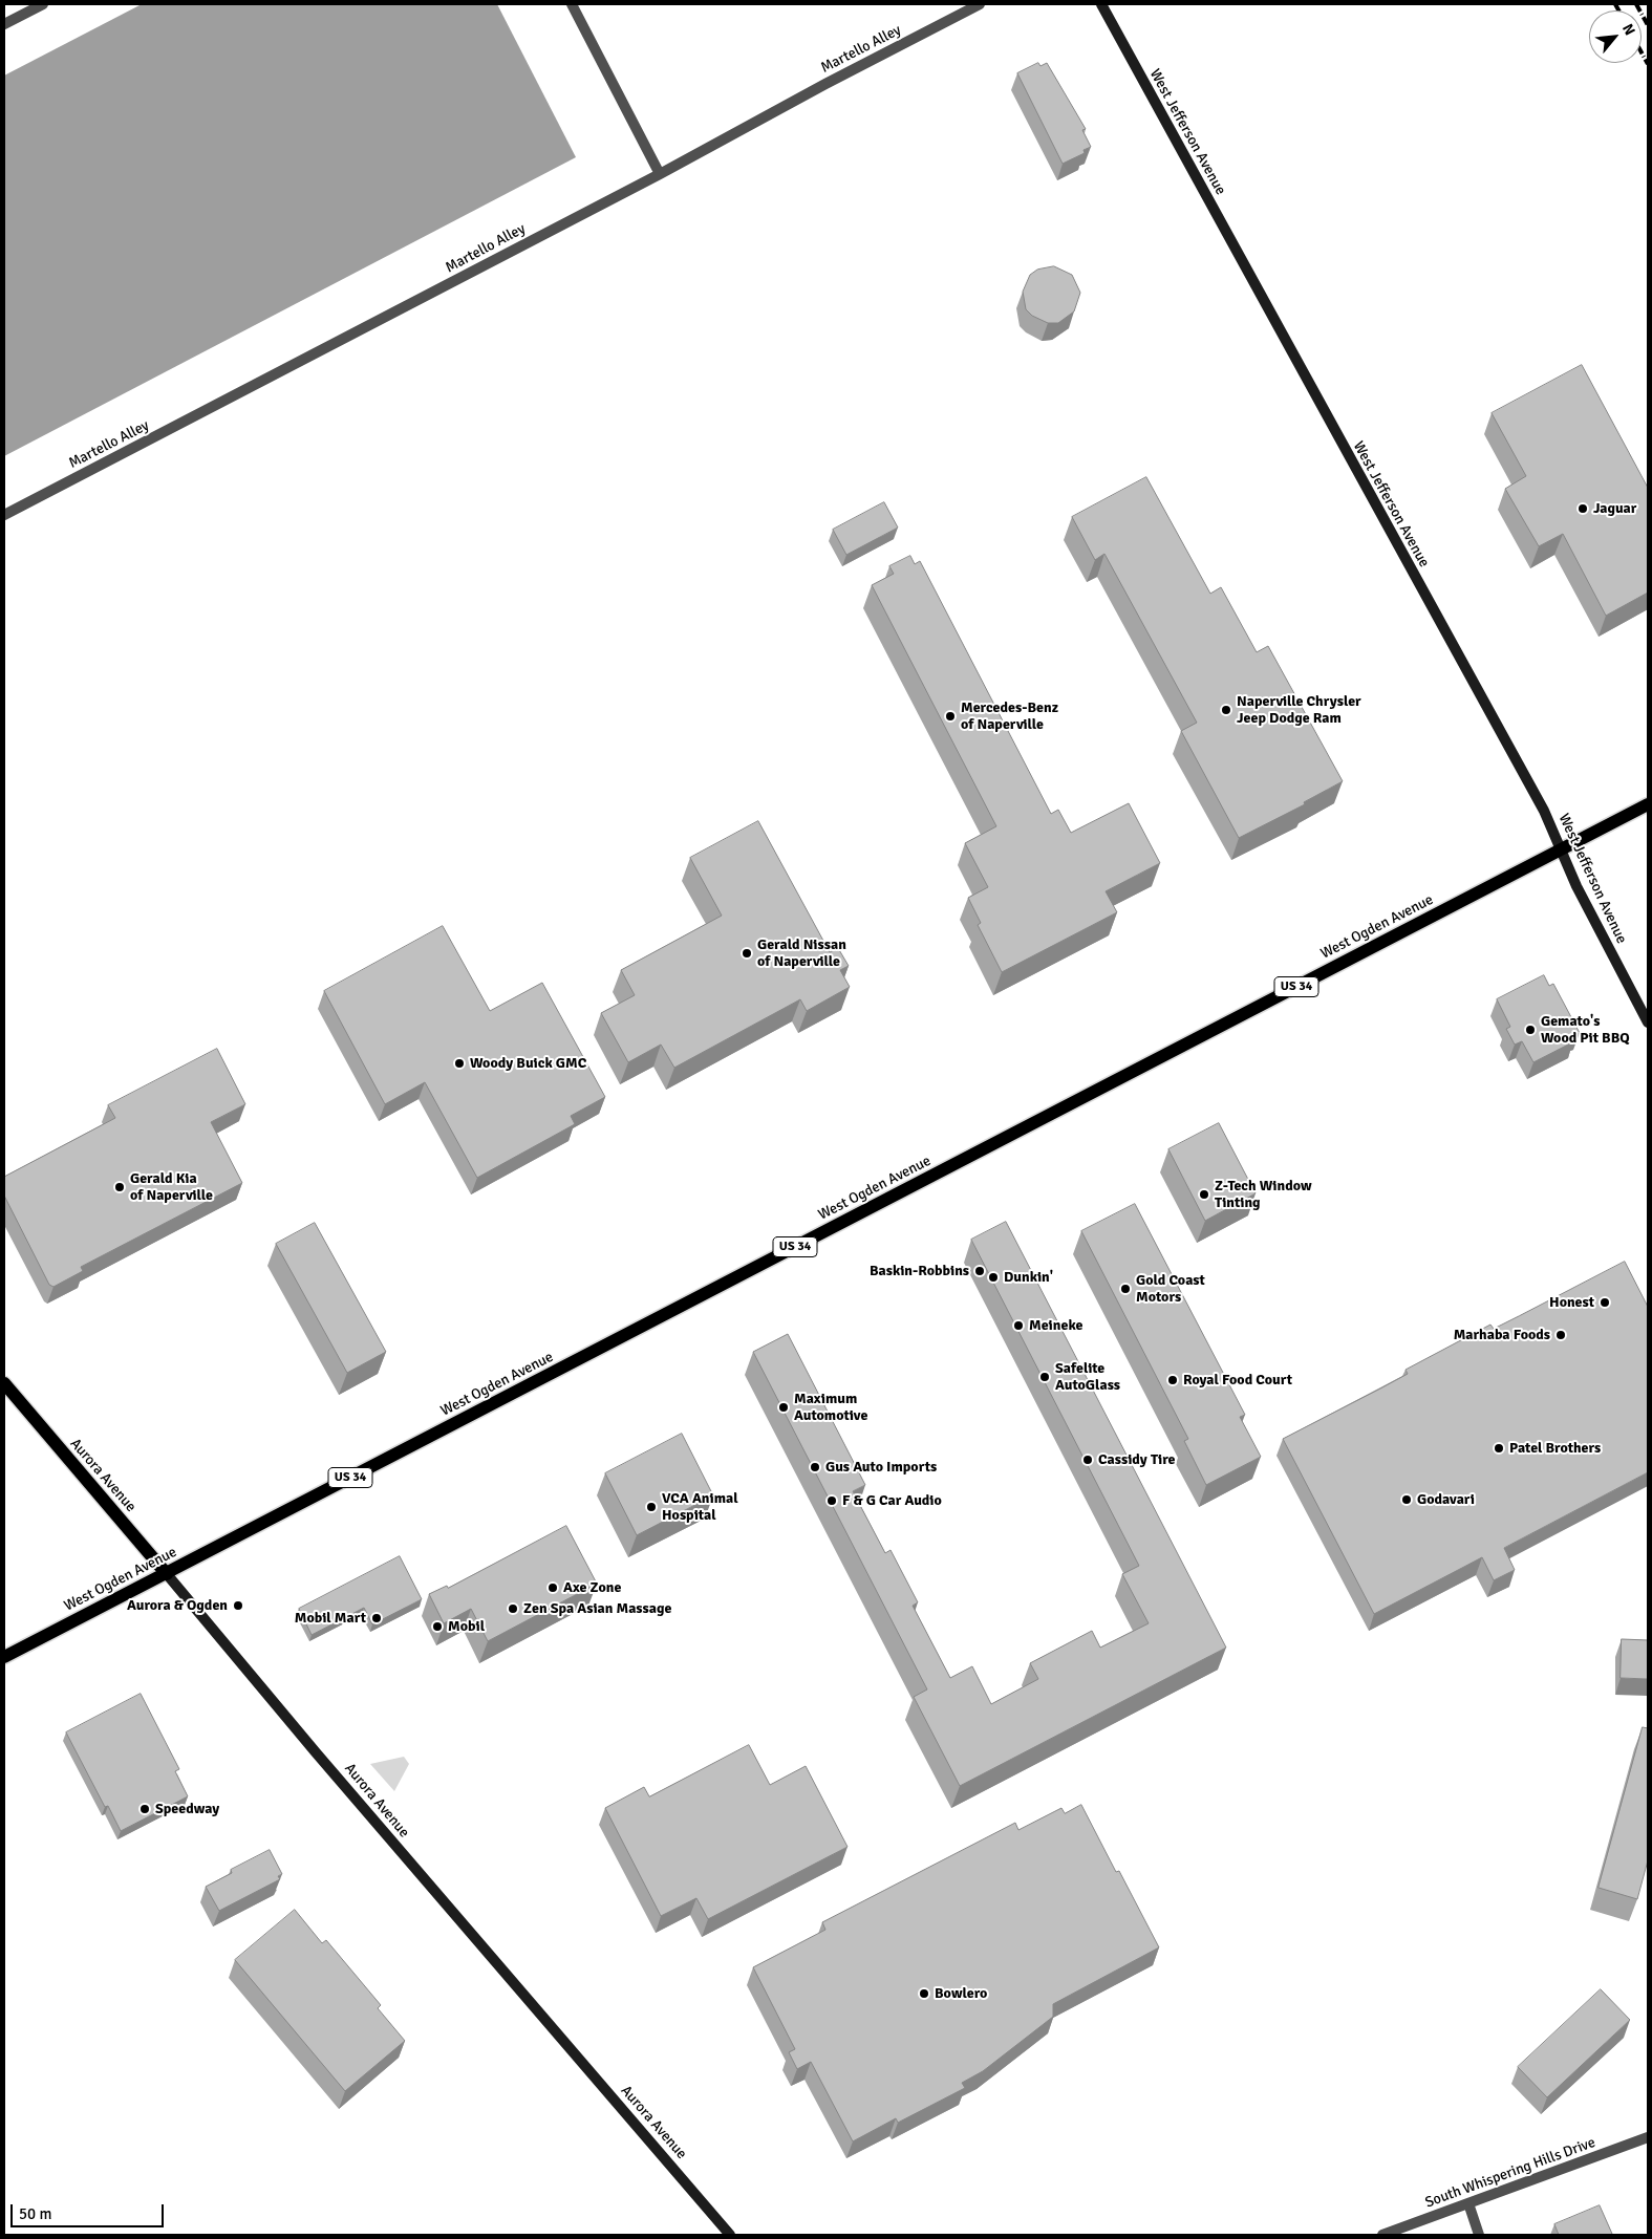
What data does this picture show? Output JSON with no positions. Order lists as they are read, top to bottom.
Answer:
{
  "streets": {
    "main road": ["West Ogden Avenue", "US 34", "Aurora Avenue"],
    "street": ["Martello Alley", "West Jefferson Avenue", "South Whispering Hills Drive"]
  },
  "crossings": [
    ["West Jefferson Avenue", "West Ogden Avenue"],
    ["West Ogden Avenue", "Aurora Avenue"]
  ],
  "places": [
    "Jaguar",
    "Naperville Chrysler Jeep Dodge Ram",
    "Mercedes-Benz of Naperville",
    "Gerald Nissan of Naperville",
    "Gemato's Wood Pit BBQ",
    "Woody Buick GMC",
    "Gerald Kia of Naperville",
    "Z-Tech Window Tinting",
    "Baskin-Robbins",
    "Dunkin'",
    "Gold Coast Motors",
    "Honest",
    "Meineke",
    "Marhaba Foods",
    "Safelite AutoGlass",
    "Royal Food Court",
    "Maximum Automotive",
    "Patel Brothers",
    "Cassidy Tire",
    "Gus Auto Imports",
    "Godavari",
    "F & G Car Audio",
    "VCA Animal Hospital",
    "Axe Zone",
    "Aurora & Ogden",
    "Zen Spa Asian Massage",
    "Mobil Mart",
    "Mobil",
    "Speedway",
    "Bowlero"
  ],
  "scale_bar": "50 m",
  "north": "top right"
}
